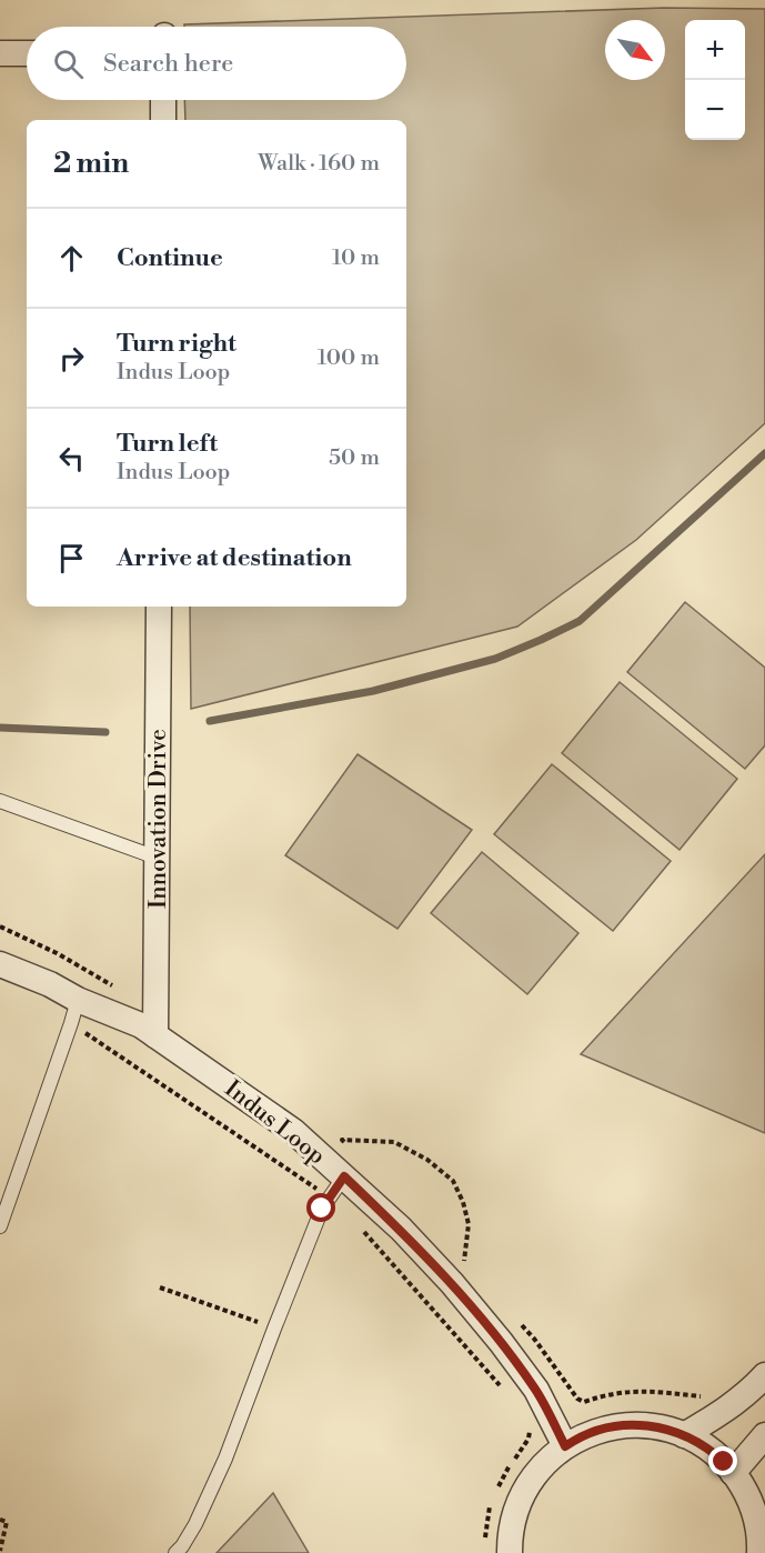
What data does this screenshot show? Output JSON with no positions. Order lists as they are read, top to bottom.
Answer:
{
  "streets": {
    "street": ["Innovation Drive", "Indus Loop"]
  },
  "crossings": [
    ["Innovation Drive", "Indus Loop"]
  ],
  "north": "bottom right",
  "page": {
    "map_buttons": ["+", "−"],
    "search": "Search here",
    "heading": ["2 min", "Walk · 160 m"],
    "list": [
      ["Continue", "10 m"],
      ["Turn right", "Indus Loop", "100 m"],
      ["Turn left", "Indus Loop", "50 m"],
      "Arrive at destination"
    ]
  }
}
